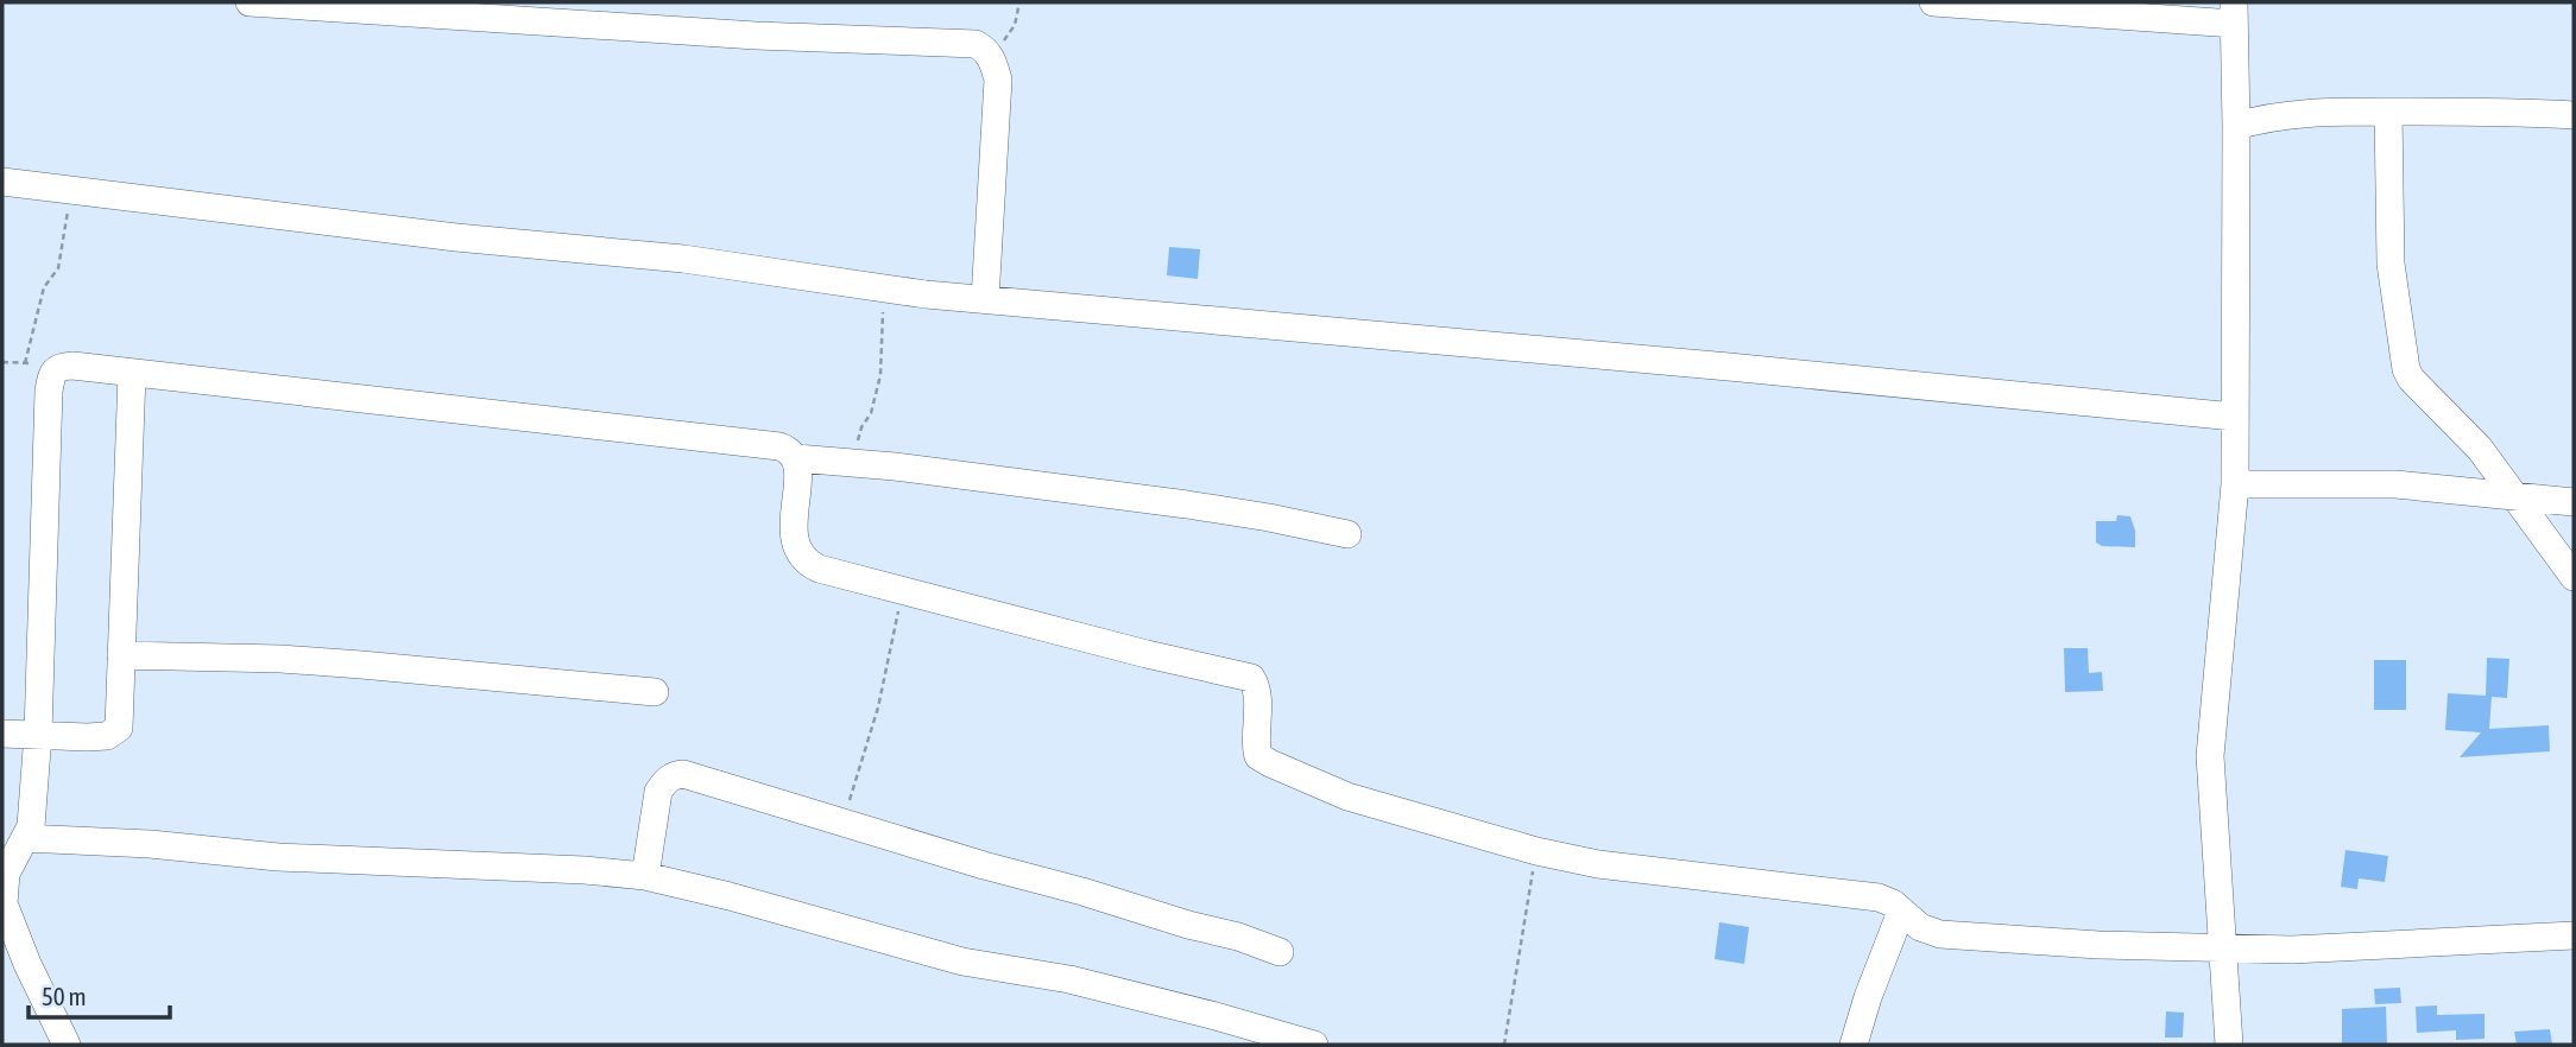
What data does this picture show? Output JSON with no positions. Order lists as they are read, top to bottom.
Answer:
{
  "scale_bar": "50 m"
}
